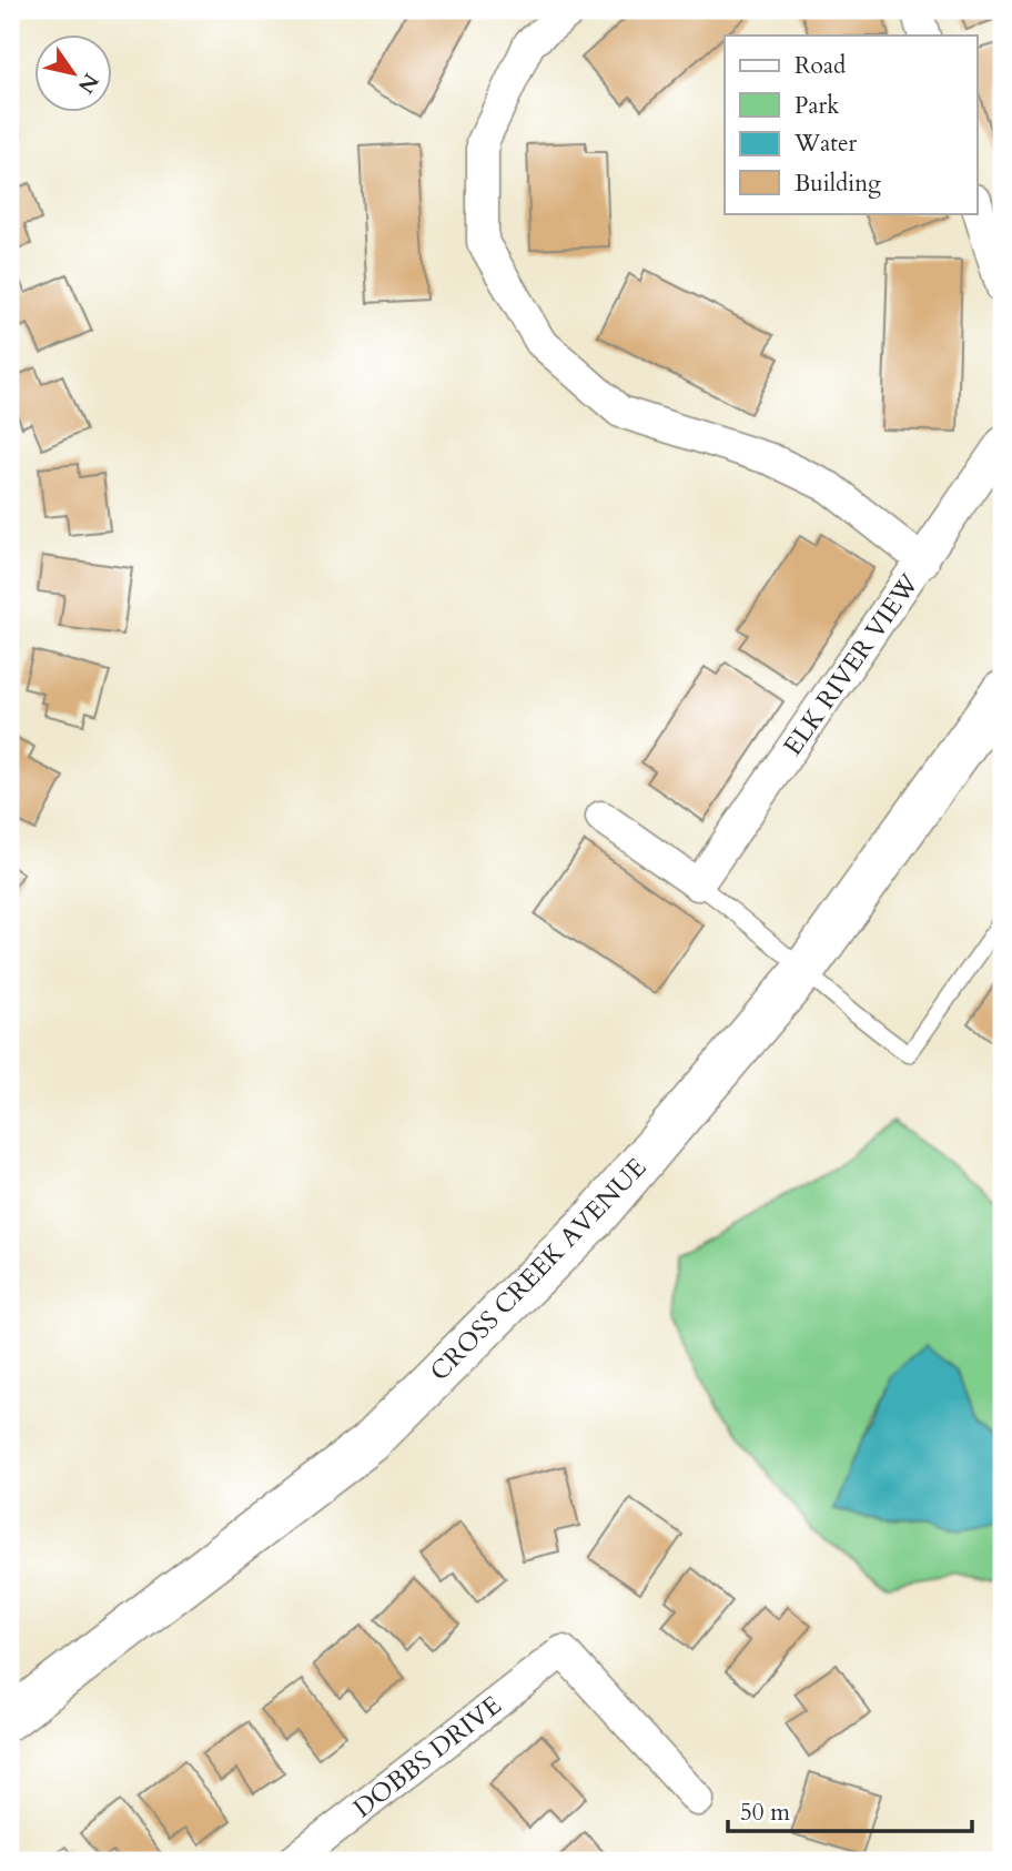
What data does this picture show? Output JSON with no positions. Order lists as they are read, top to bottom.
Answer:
{
  "streets": {
    "street": ["ELK RIVER VIEW", "CROSS CREEK AVENUE", "DOBBS DRIVE"]
  },
  "legend": [
    "Road",
    "Park",
    "Water",
    "Building"
  ],
  "scale_bar": "50 m",
  "north": "bottom right"
}
